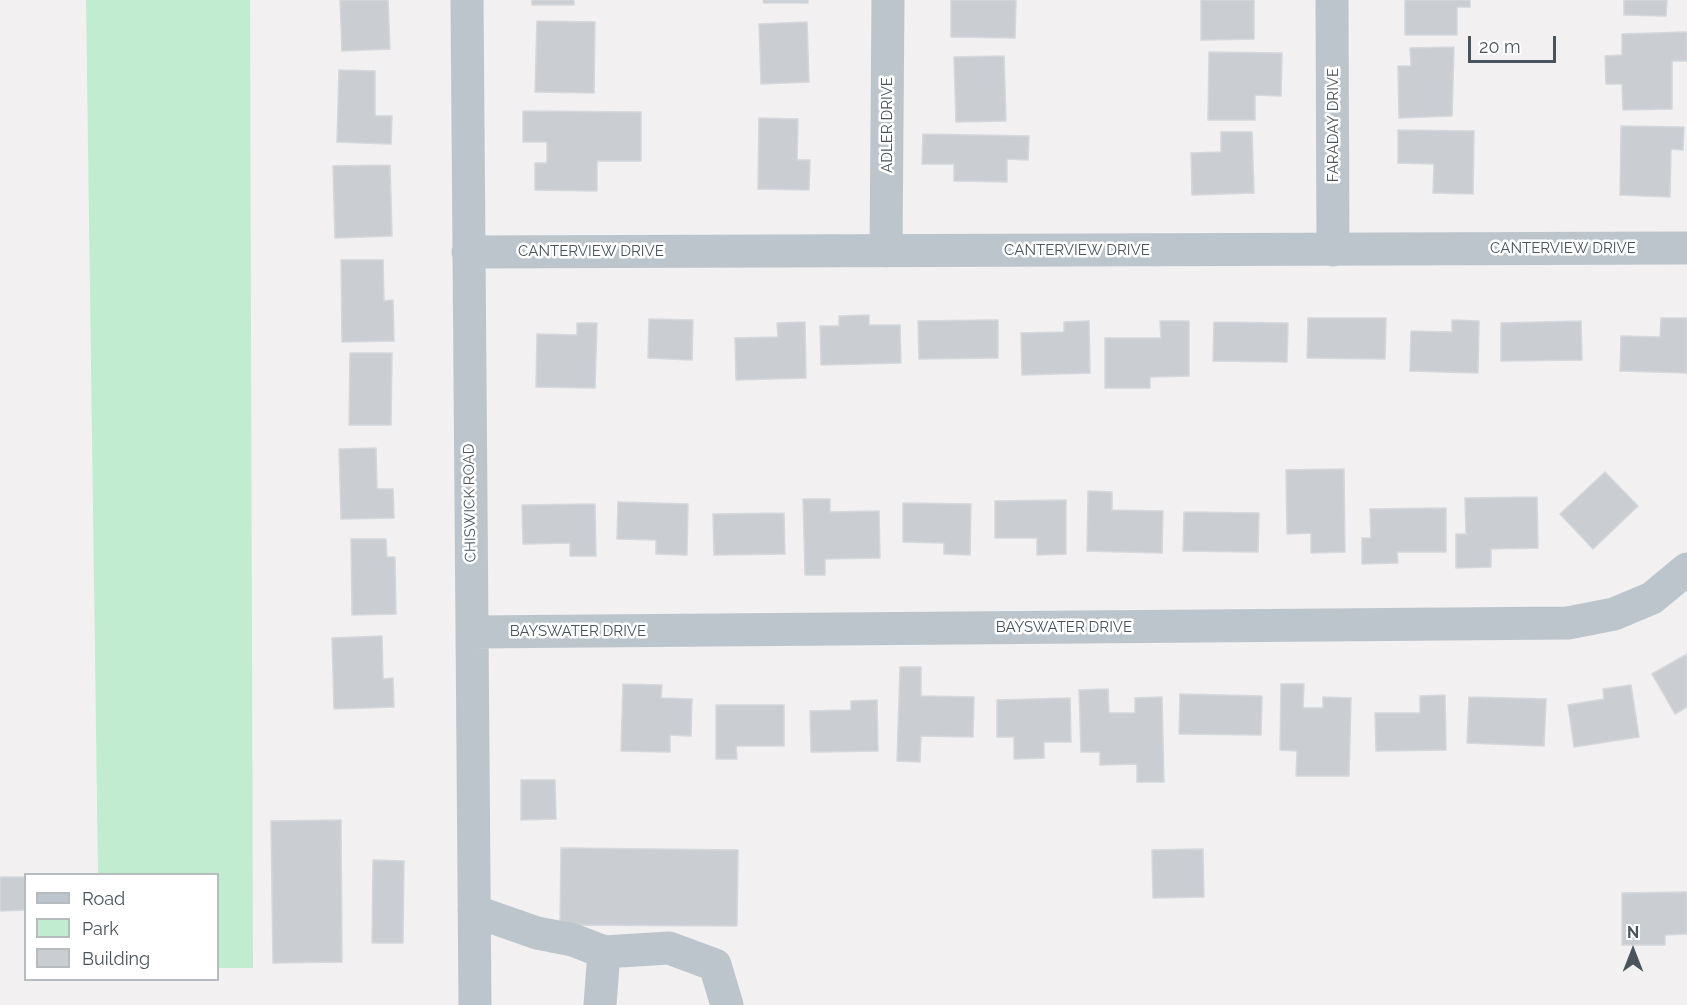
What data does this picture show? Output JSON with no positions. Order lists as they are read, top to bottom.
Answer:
{
  "streets": {
    "street": [
      "ADLER DRIVE",
      "FARADAY DRIVE",
      "CANTERVIEW DRIVE",
      "CHISWICK ROAD",
      "BAYSWATER DRIVE"
    ]
  },
  "crossings": [
    ["ADLER DRIVE", "CANTERVIEW DRIVE"],
    ["FARADAY DRIVE", "CANTERVIEW DRIVE"],
    ["CANTERVIEW DRIVE", "CHISWICK ROAD"],
    ["CHISWICK ROAD", "BAYSWATER DRIVE"]
  ],
  "legend": ["Road", "Park", "Building"],
  "scale_bar": "20 m",
  "north": "top"
}
